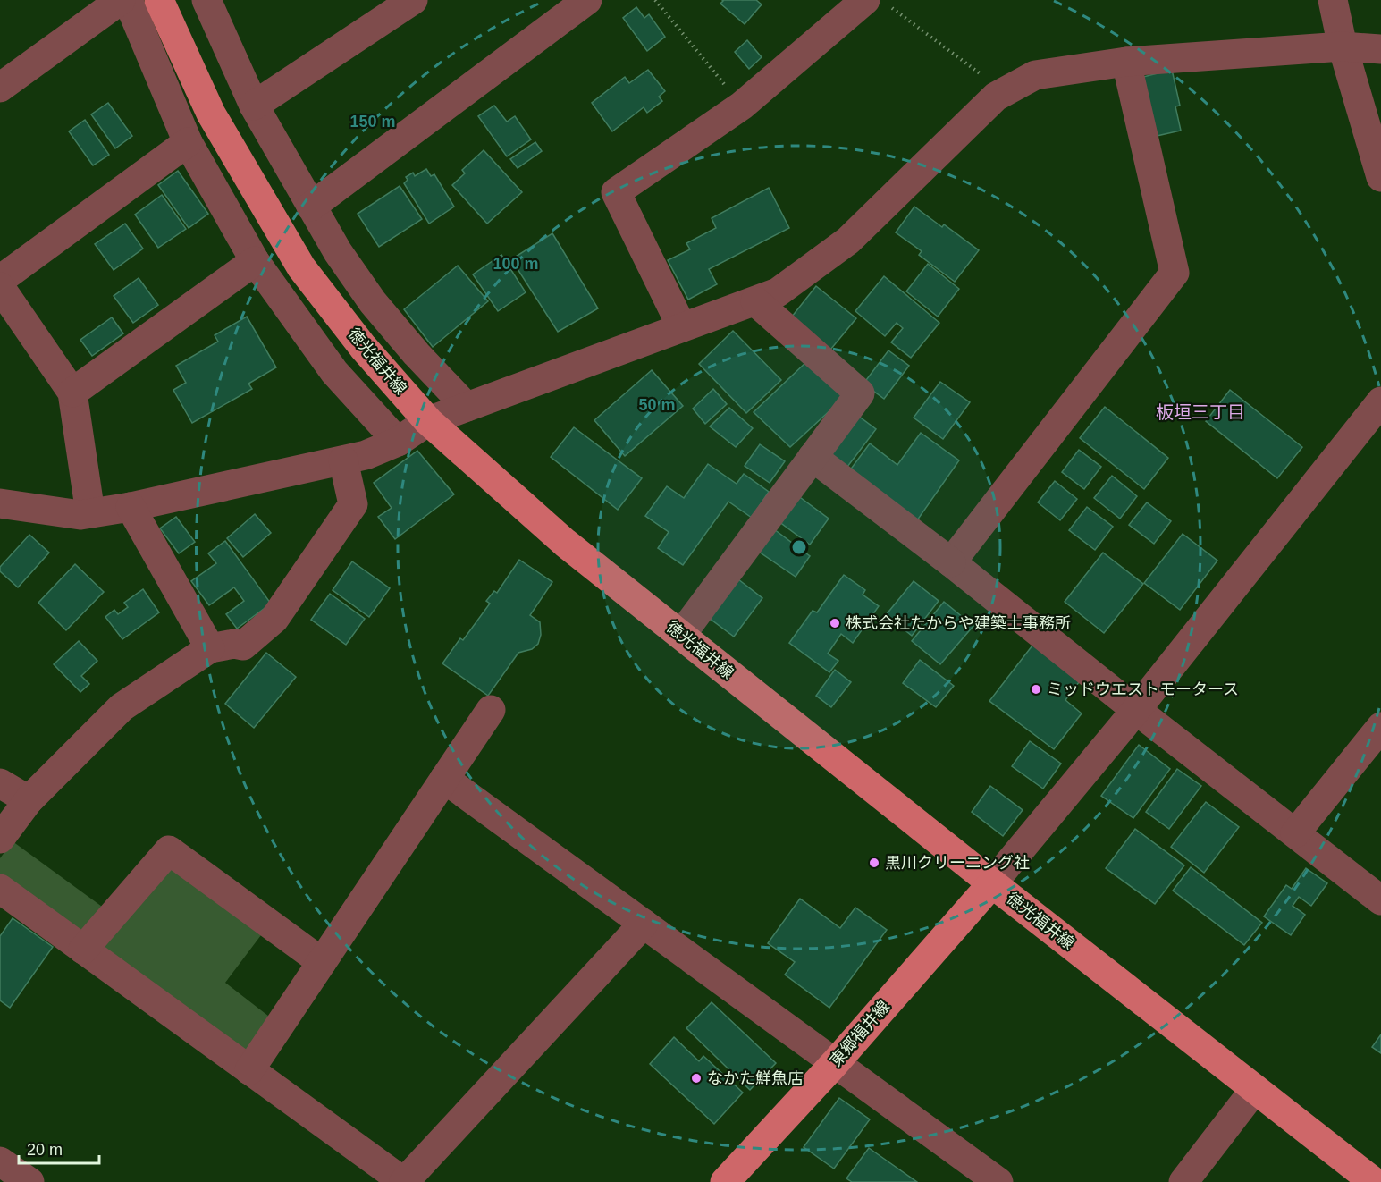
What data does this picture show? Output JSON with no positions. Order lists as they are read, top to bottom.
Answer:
{
  "streets": {
    "main road": ["徳光福井線", "東郷福井線"]
  },
  "crossings": [
    ["徳光福井線", "東郷福井線"]
  ],
  "districts": ["板垣三丁目"],
  "places": [
    "株式会社たからや建築士事務所",
    "ミッドウエストモータース",
    "黒川クリーニング社",
    "なかた鮮魚店"
  ],
  "scale_bar": "20 m",
  "rings": ["150 m", "100 m", "50 m"]
}
